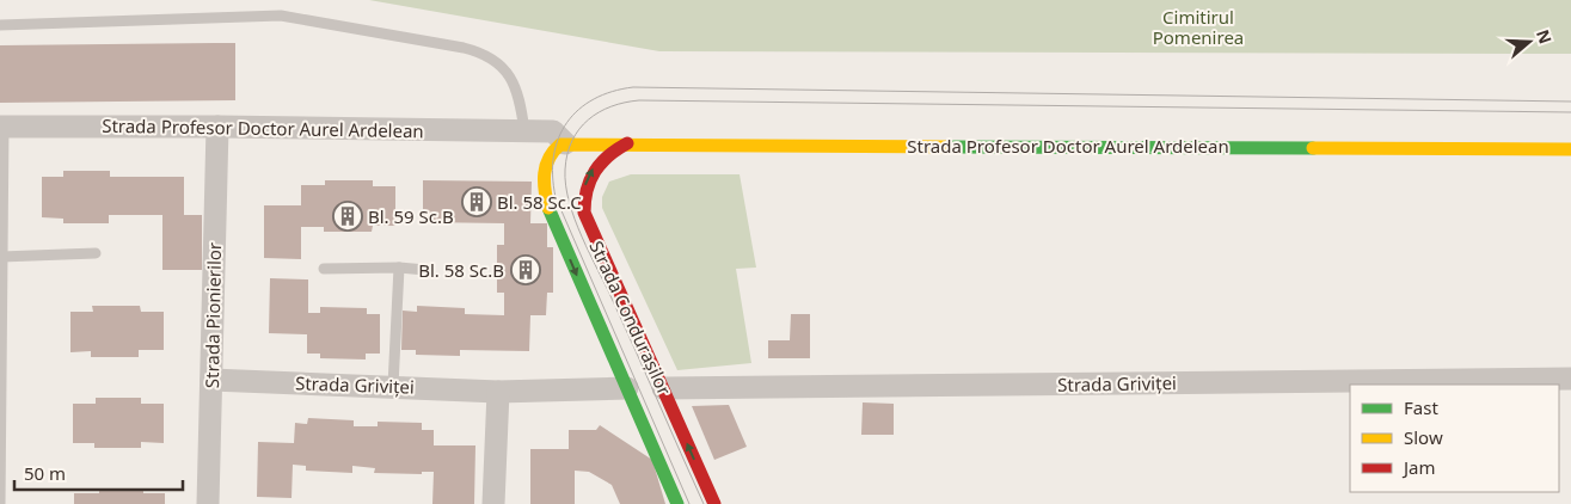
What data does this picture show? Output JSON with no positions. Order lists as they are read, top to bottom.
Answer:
{
  "streets": {
    "main road": ["Strada Profesor Doctor Aurel Ardelean", "Strada Condurașilor"],
    "street": ["Strada Pionierilor", "Strada Griviței"]
  },
  "crossings": [
    ["Strada Profesor Doctor Aurel Ardelean", "Strada Pionierilor"],
    ["Strada Profesor Doctor Aurel Ardelean", "Strada Condurașilor"],
    ["Strada Pionierilor", "Strada Griviței"],
    ["Strada Condurașilor", "Strada Griviței"]
  ],
  "parks": ["Cimitirul Pomenirea"],
  "places": {
    "building": ["Bl. 58 Sc.C", "Bl. 59 Sc.B", "Bl. 58 Sc.B"]
  },
  "legend": ["Fast", "Slow", "Jam"],
  "scale_bar": "50 m",
  "north": "right"
}
